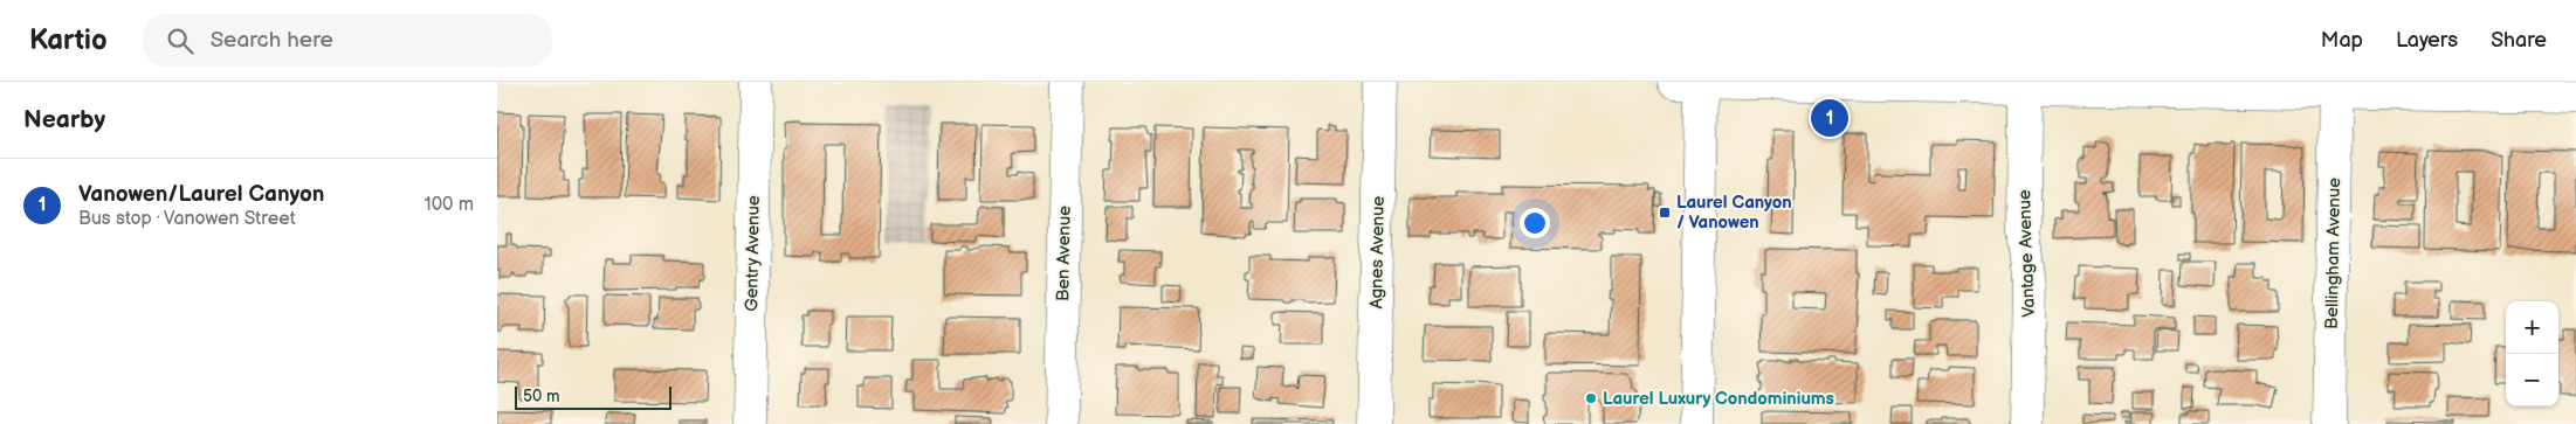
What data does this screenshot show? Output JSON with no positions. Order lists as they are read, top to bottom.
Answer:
{
  "streets": {
    "street": [
      "Agnes Avenue",
      "Gentry Avenue",
      "Ben Avenue",
      "Vantage Avenue",
      "Bellingham Avenue"
    ]
  },
  "places": {
    "transit": ["Laurel Canyon / Vanowen"],
    "other": ["Laurel Luxury Condominiums"]
  },
  "scale_bar": "50 m",
  "page": {
    "header": "Kartio",
    "search": "Search here",
    "nav": ["Map", "Layers", "Share"],
    "heading": "Nearby",
    "pins": "1",
    "list": [
      {
        "mark": "1",
        "name": "Vanowen/Laurel Canyon",
        "note": "Bus stop · Vanowen Street",
        "value": "100 m"
      }
    ],
    "map_buttons": ["+", "−"],
    "scale": "50 m"
  }
}
